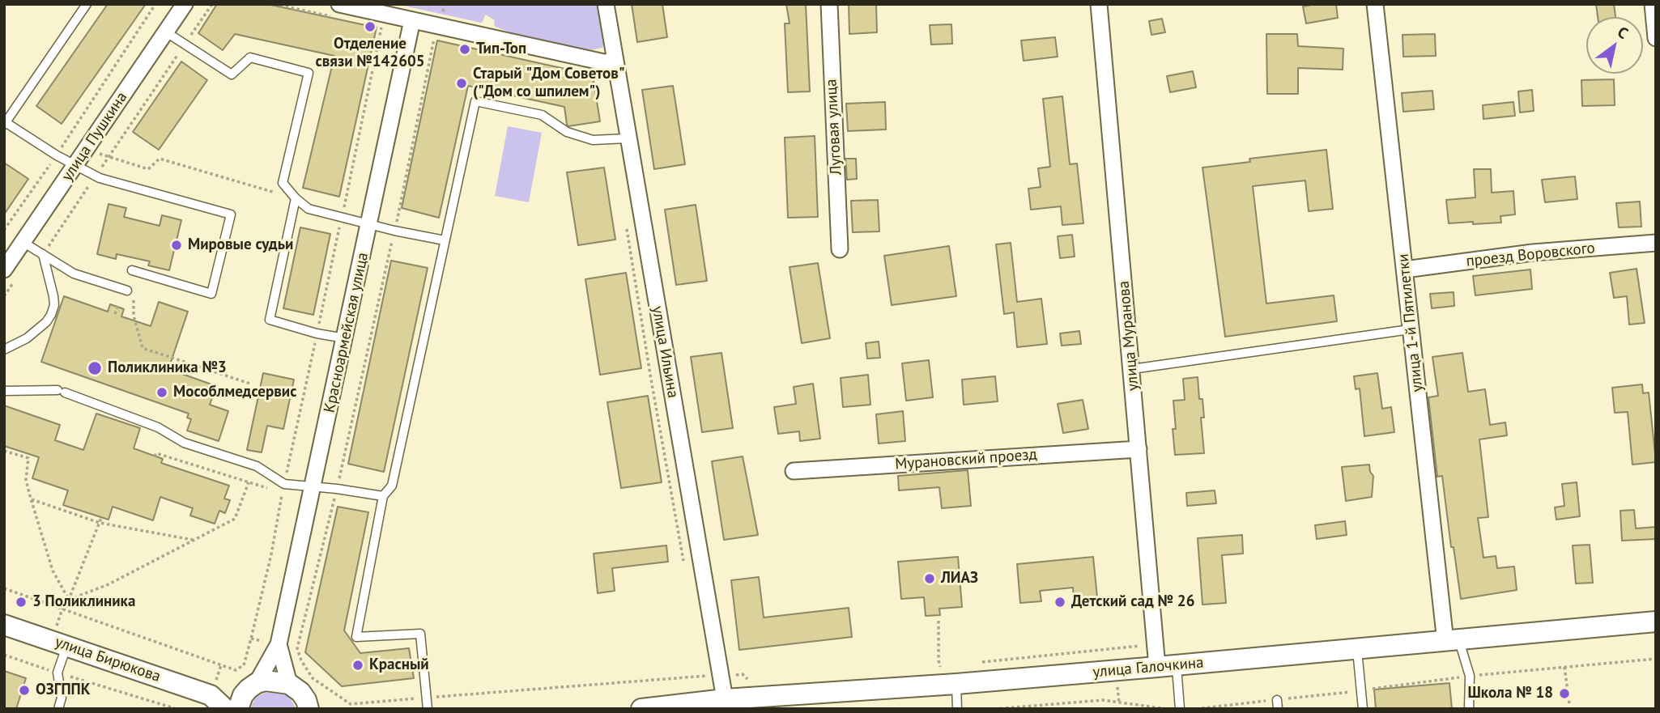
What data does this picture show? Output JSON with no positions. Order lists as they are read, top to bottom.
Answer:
{
  "streets": {
    "street": [
      "Луговая улица",
      "улица Пушкина",
      "проезд Воровского",
      "улица 1-й Пятилетки",
      "Красноармейская улица",
      "улица Муранова",
      "улица Ильина",
      "Мурановский проезд",
      "улица Бирюкова",
      "улица Галочкина"
    ]
  },
  "crossings": [
    ["проезд Воровского", "улица 1-й Пятилетки"],
    ["улица 1-й Пятилетки", "улица Галочкина"],
    ["улица Муранова", "Мурановский проезд"],
    ["улица Муранова", "улица Галочкина"],
    ["улица Ильина", "улица Галочкина"]
  ],
  "places": [
    "Отделение связи №142605",
    "Тип-Топ",
    "Старый \"Дом Советов\" (\"Дом со шпилем\")",
    "Мировые судьи",
    "Поликлиника №3",
    "Мособлмедсервис",
    "ЛИАЗ",
    "3 Поликлиника",
    "Детский сад № 26",
    "Красный",
    "ОЗГППК",
    "Школа № 18"
  ],
  "north": "top right"
}
